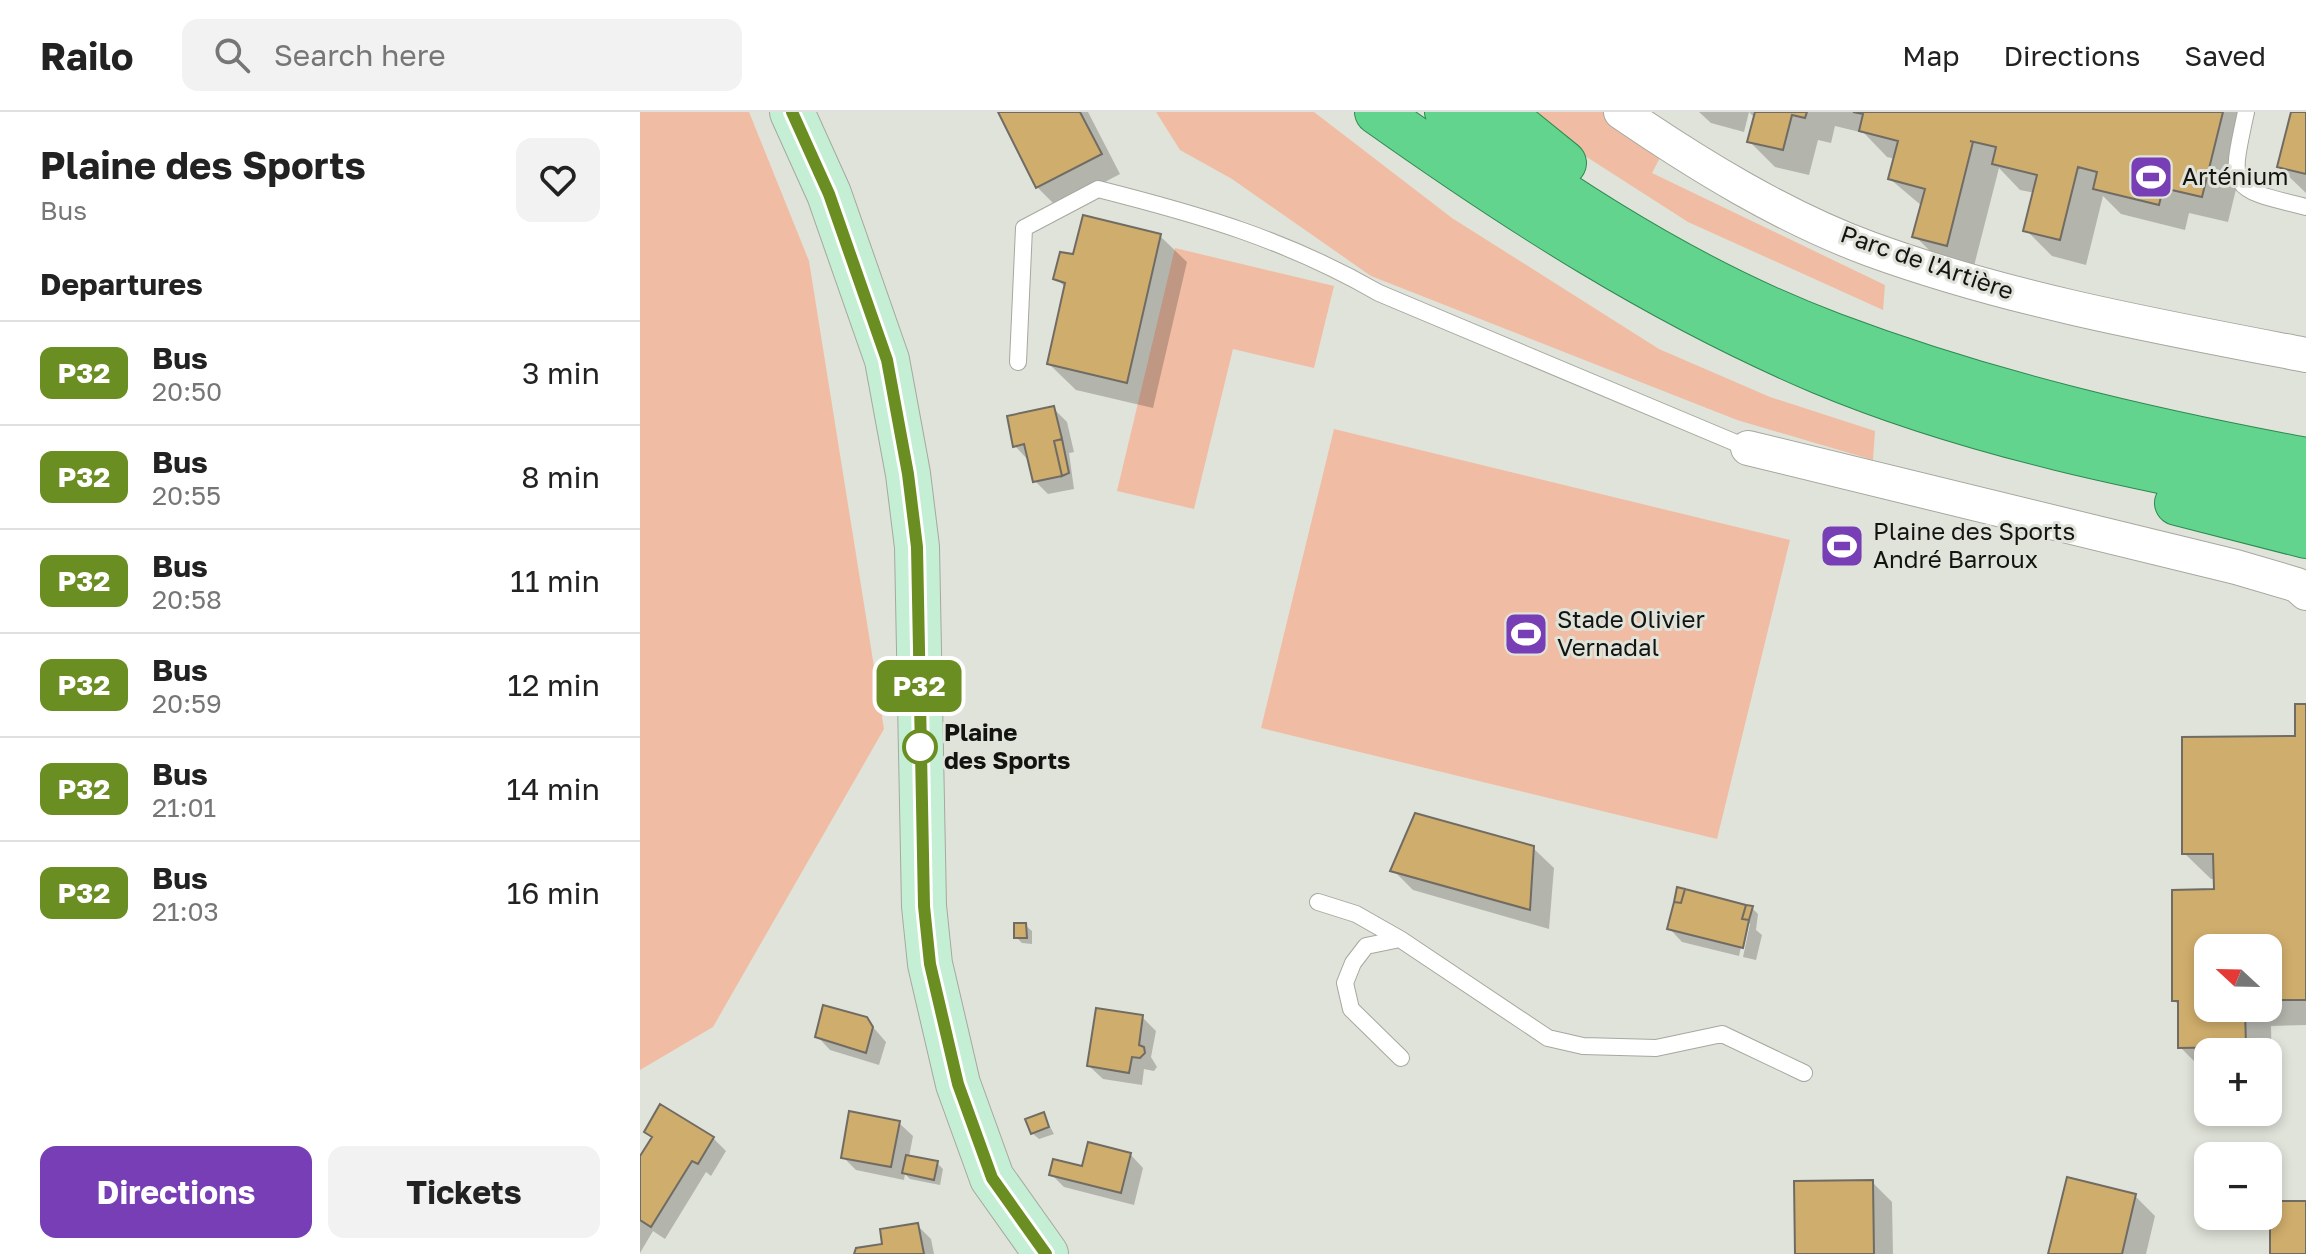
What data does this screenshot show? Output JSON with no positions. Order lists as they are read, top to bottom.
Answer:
{
  "streets": {
    "street": ["Parc de l'Artière"]
  },
  "places": {
    "sports": ["Arténium", "Plaine des Sports André Barroux", "Stade Olivier Vernadal"],
    "other": ["Plaine des Sports"]
  },
  "lines": ["bus line P32"],
  "north": "left",
  "page": {
    "header": "Railo",
    "search": "Search here",
    "nav": ["Map", "Directions", "Saved"],
    "heading": [
      ["Plaine des Sports", "Bus"],
      "Departures"
    ],
    "on_map": "P32",
    "list": [
      {
        "mark": "P32",
        "name": "Bus",
        "note": "20:50",
        "value": "3 min"
      },
      {
        "mark": "P32",
        "name": "Bus",
        "note": "20:55",
        "value": "8 min"
      },
      {
        "mark": "P32",
        "name": "Bus",
        "note": "20:58",
        "value": "11 min"
      },
      {
        "mark": "P32",
        "name": "Bus",
        "note": "20:59",
        "value": "12 min"
      },
      {
        "mark": "P32",
        "name": "Bus",
        "note": "21:01",
        "value": "14 min"
      },
      {
        "mark": "P32",
        "name": "Bus",
        "note": "21:03",
        "value": "16 min"
      }
    ],
    "map_buttons": ["+", "−"],
    "buttons": ["Directions", "Tickets"]
  }
}
